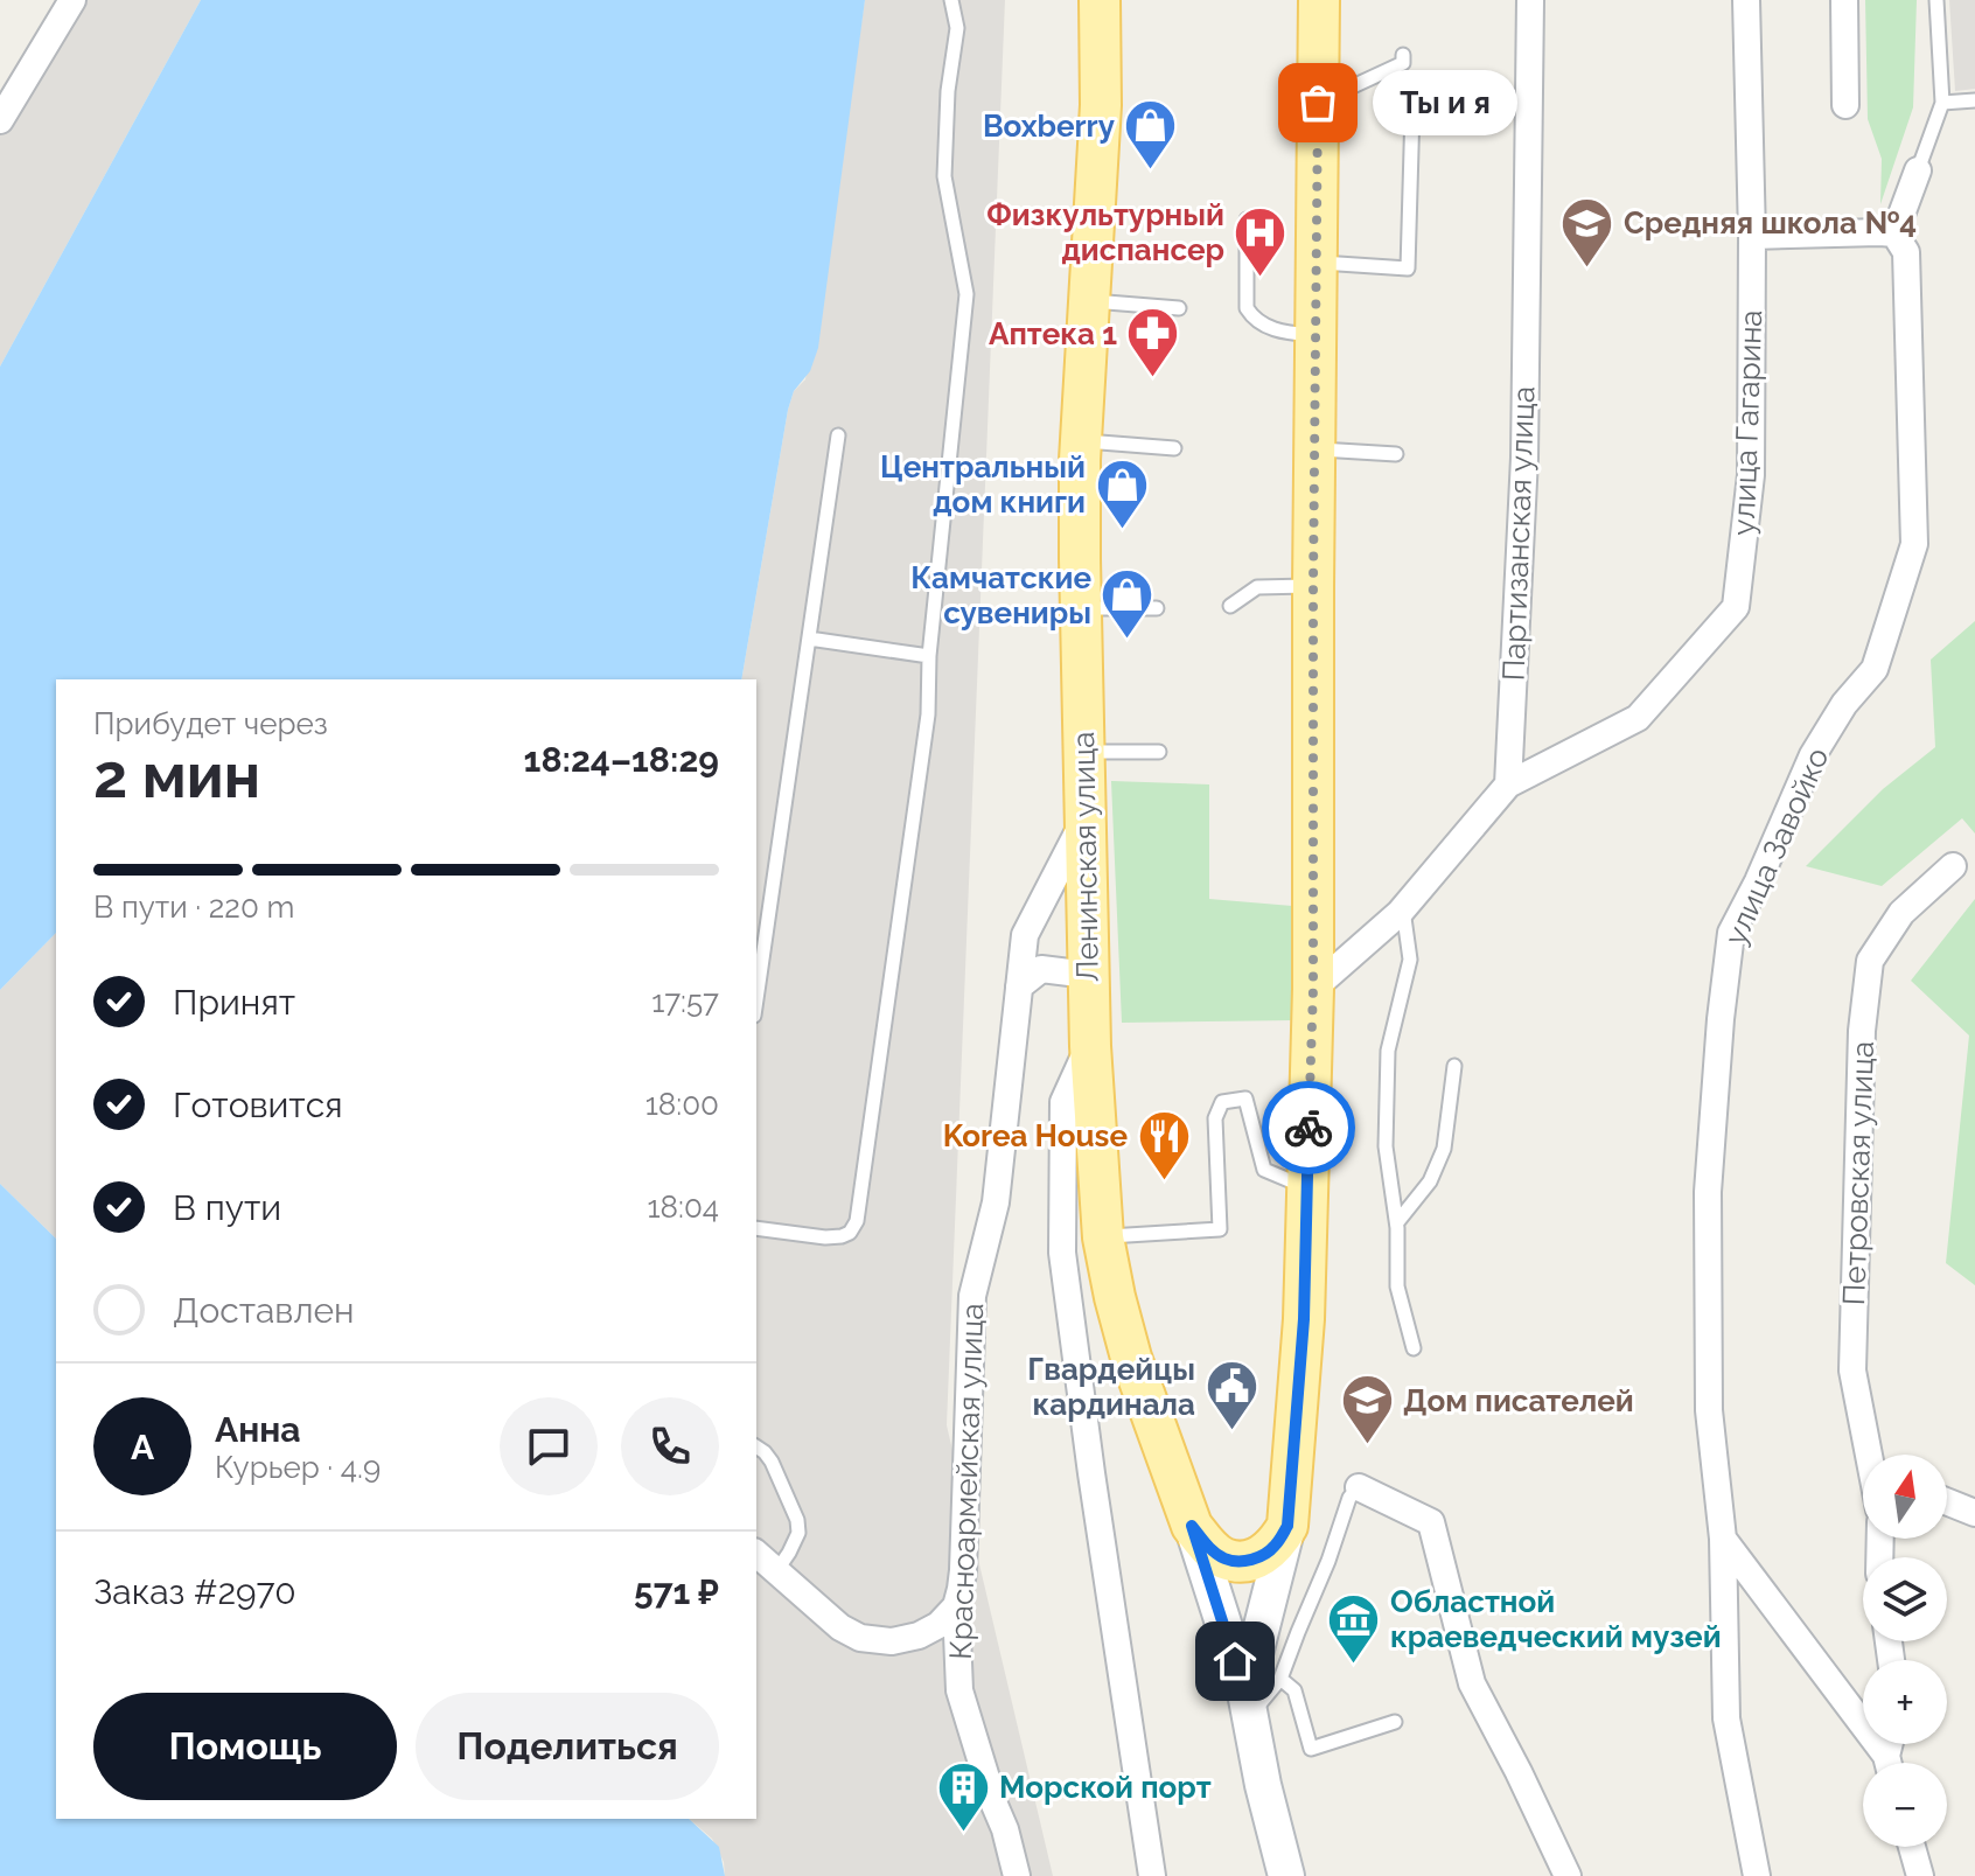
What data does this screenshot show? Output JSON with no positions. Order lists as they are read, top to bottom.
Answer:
{
  "streets": {
    "main road": ["Ленинская улица"],
    "street": [
      "улица Гагарина",
      "Партизанская улица",
      "улица Завойко",
      "Петровская улица",
      "Красноармейская улица"
    ]
  },
  "crossings": [
    ["улица Гагарина", "Партизанская улица"],
    ["Ленинская улица", "Красноармейская улица"]
  ],
  "places": {
    "other": ["Ты и я"],
    "shop": ["Boxberry", "Центральный дом книги", "Камчатские сувениры"],
    "school or university": ["Средняя школа №4", "Дом писателей"],
    "hospital": ["Физкультурный диспансер"],
    "pharmacy": ["Аптека 1"],
    "restaurant": ["Korea House"],
    "public building": ["Гвардейцы кардинала"],
    "museum": ["Областной краеведческий музей"],
    "building": ["Морской порт"]
  },
  "north": "top",
  "page": {
    "bubble": "Ты и я",
    "heading": ["2 мин", "Прибудет через", "18:24–18:29"],
    "panel": [
      "Анна",
      "Курьер · 4.9",
      "Заказ #2970",
      "571 ₽"
    ],
    "bar": "В пути · 220 m",
    "list": [
      ["Принят", "17:57"],
      ["Готовится", "18:00"],
      ["В пути", "18:04"],
      "Доставлен"
    ],
    "round": "А",
    "map_buttons": ["+", "−"],
    "buttons": ["Помощь", "Поделиться"]
  }
}
